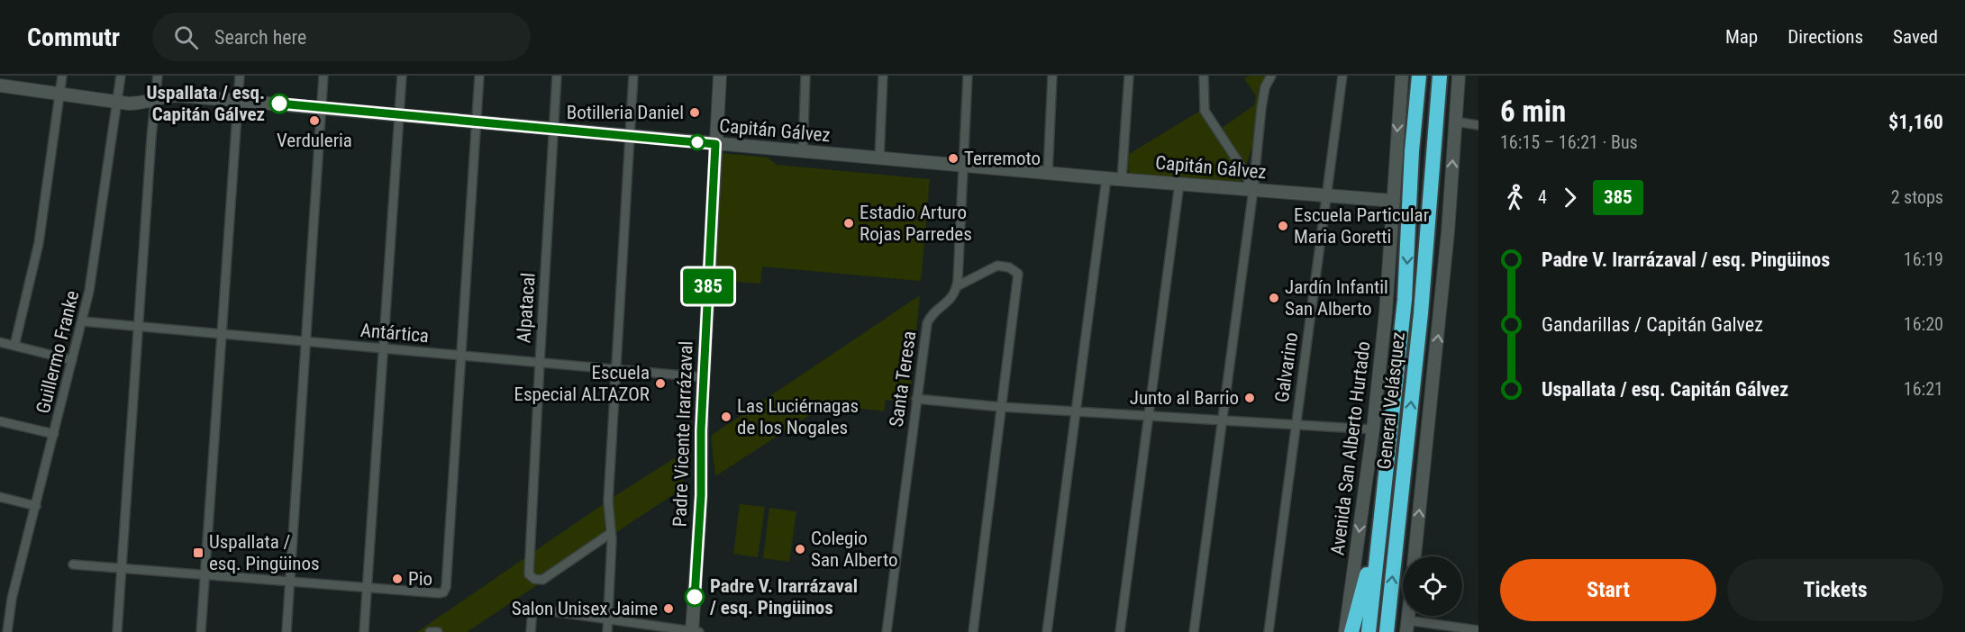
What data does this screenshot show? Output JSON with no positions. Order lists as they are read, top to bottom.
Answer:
{
  "streets": {
    "highway": ["General Velásquez"],
    "street": [
      "Capitán Gálvez",
      "Alpatacal",
      "Antártica",
      "Guillermo Franke",
      "Galvarino",
      "Santa Teresa",
      "Padre Vicente Irarrázaval",
      "Avenida San Alberto Hurtado"
    ]
  },
  "crossings": [
    ["Capitán Gálvez", "Alpatacal"],
    ["Capitán Gálvez", "Guillermo Franke"],
    ["Capitán Gálvez", "Galvarino"],
    ["Capitán Gálvez", "Padre Vicente Irarrázaval"],
    ["Capitán Gálvez", "Avenida San Alberto Hurtado"],
    ["Alpatacal", "Antártica"],
    ["Antártica", "Guillermo Franke"],
    ["Antártica", "Padre Vicente Irarrázaval"]
  ],
  "places": {
    "other": [
      "Uspallata / esq. Capitán Gálvez",
      "Botilleria Daniel",
      "Verduleria",
      "Terremoto",
      "Estadio Arturo Rojas Parredes",
      "Escuela Particular Maria Goretti",
      "Jardín Infantil San Alberto",
      "Escuela Especial ALTAZOR",
      "Junto al Barrio",
      "Las Luciérnagas de los Nogales",
      "Colegio San Alberto",
      "Pio",
      "Padre V. Irarrázaval / esq. Pingüinos",
      "Salon Unisex Jaime"
    ],
    "transit": ["Uspallata / esq. Pingüinos"]
  },
  "lines": ["bus line 385"],
  "page": {
    "header": "Commutr",
    "search": "Search here",
    "nav": ["Map", "Directions", "Saved"],
    "on_map": "385",
    "heading": ["6 min", "16:15 – 16:21 · Bus", "$1,160"],
    "legs": ["4", "385", "2 stops"],
    "list": [
      {
        "name": "Padre V. Irarrázaval / esq. Pingüinos",
        "value": "16:19"
      },
      {
        "name": "Gandarillas / Capitán Galvez",
        "value": "16:20"
      },
      {
        "name": "Uspallata / esq. Capitán Gálvez",
        "value": "16:21"
      }
    ],
    "buttons": ["Start", "Tickets"]
  }
}
